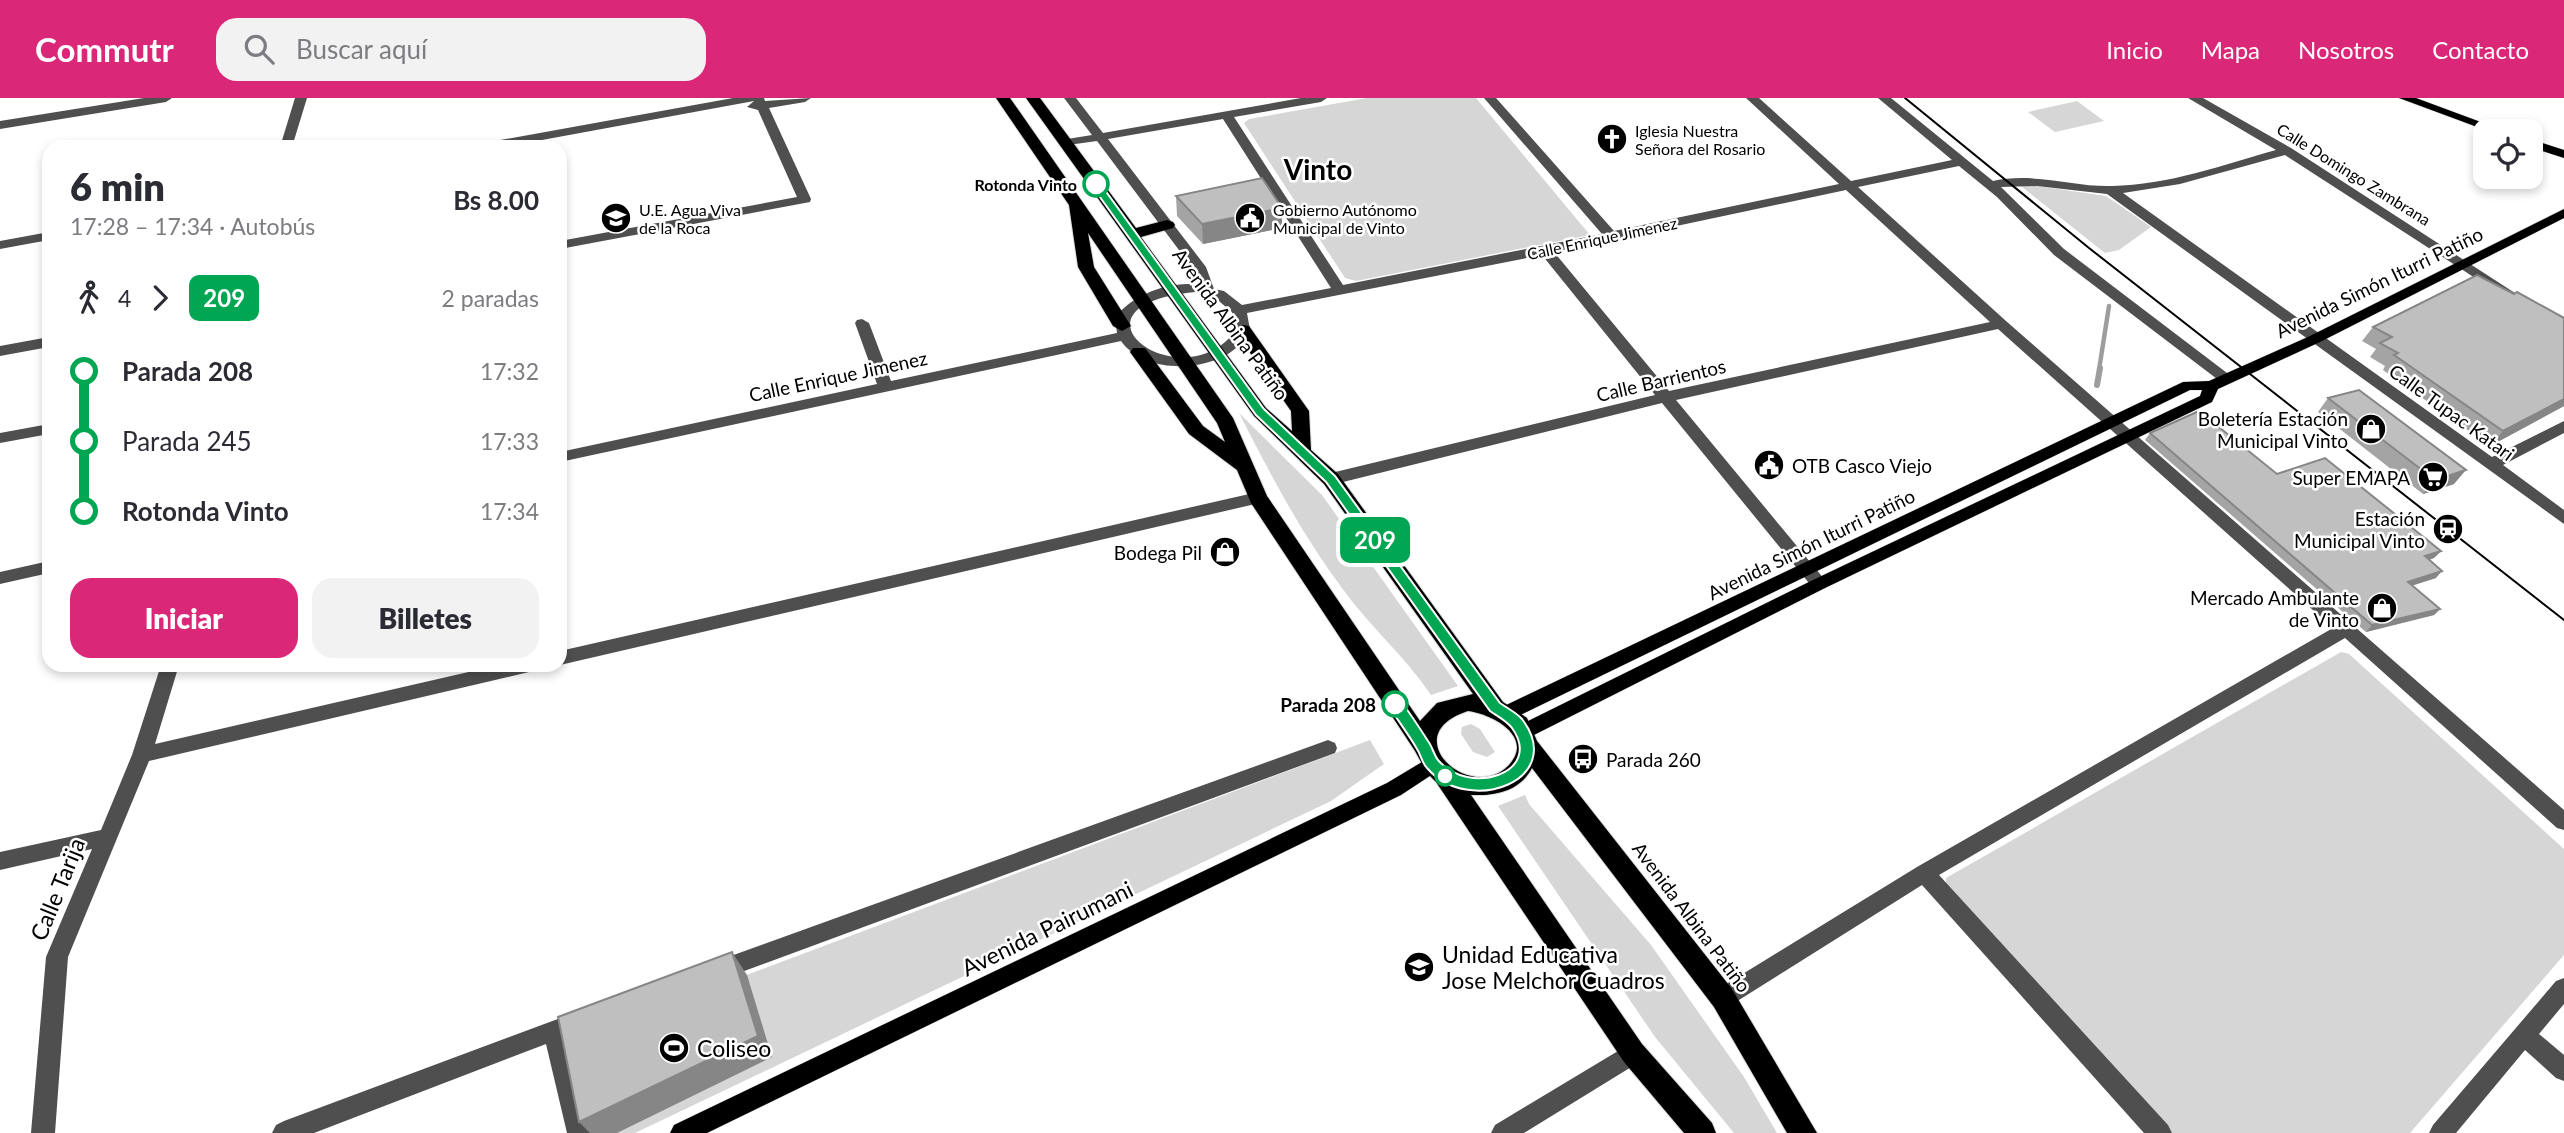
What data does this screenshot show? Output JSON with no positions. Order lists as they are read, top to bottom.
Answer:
{
  "streets": {
    "highway": ["Avenida Albina Patiño"],
    "main road": ["Avenida Simón Iturri Patiño", "Avenida Pairumani"],
    "street": [
      "Calle Domingo Zambrana",
      "Calle Enrique Jimenez",
      "Calle Barrientos",
      "Calle Tupac Katari",
      "Calle Tarija"
    ]
  },
  "crossings": [
    ["Calle Domingo Zambrana", "Avenida Simón Iturri Patiño"],
    ["Avenida Simón Iturri Patiño", "Avenida Albina Patiño"],
    ["Avenida Simón Iturri Patiño", "Calle Tupac Katari"],
    ["Avenida Simón Iturri Patiño", "Avenida Pairumani"],
    ["Avenida Albina Patiño", "Calle Barrientos"],
    ["Avenida Albina Patiño", "Avenida Pairumani"]
  ],
  "districts": ["Vinto"],
  "places": {
    "church": ["Iglesia Nuestra Señora del Rosario"],
    "other": ["Rotonda Vinto", "Parada 208"],
    "school or university": ["U.E. Agua Viva de la Roca", "Unidad Educativa Jose Melchor Cuadros"],
    "public building": ["Gobierno Autónomo Municipal de Vinto", "OTB Casco Viejo"],
    "shop": ["Boletería Estación Municipal Vinto", "Bodega Pil", "Mercado Ambulante de Vinto"],
    "supermarket": ["Super EMAPA"],
    "station": ["Estación Municipal Vinto"],
    "bus stop": ["Parada 260"],
    "sports": ["Coliseo"]
  },
  "lines": ["bus line 209"],
  "page": {
    "header": "Commutr",
    "search": "Buscar aquí",
    "nav": [
      "Inicio",
      "Mapa",
      "Nosotros",
      "Contacto"
    ],
    "on_map": "209",
    "heading": ["6 min", "17:28 – 17:34 · Autobús", "Bs 8.00"],
    "legs": ["4", "209", "2 paradas"],
    "list": [
      {
        "name": "Parada 208",
        "value": "17:32"
      },
      {
        "name": "Parada 245",
        "value": "17:33"
      },
      {
        "name": "Rotonda Vinto",
        "value": "17:34"
      }
    ],
    "buttons": ["Iniciar", "Billetes"]
  }
}
